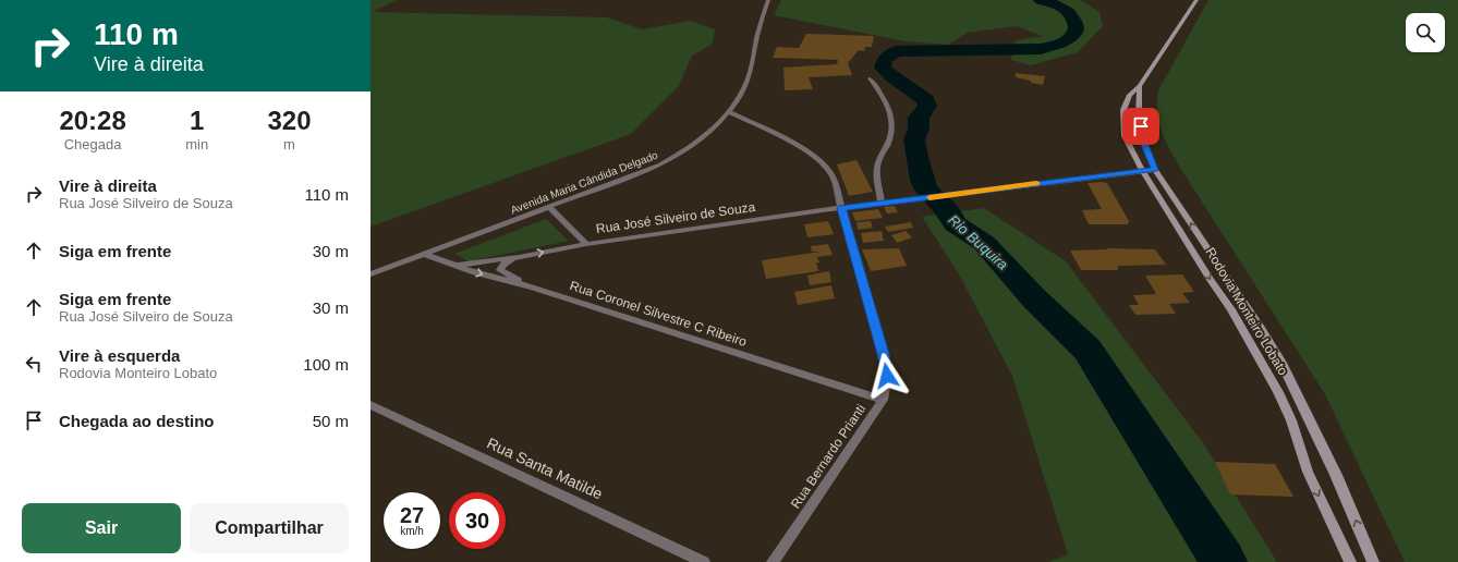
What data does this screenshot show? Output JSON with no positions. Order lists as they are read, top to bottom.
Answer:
{
  "streets": {
    "main road": ["Rodovia Monteiro Lobato"],
    "street": [
      "Avenida Maria Cândida Delgado",
      "Rua José Silveiro de Souza",
      "Rua Coronel Silvestre C Ribeiro",
      "Rua Bernardo Prianti",
      "Rua Santa Matilde"
    ]
  },
  "crossings": [
    ["Avenida Maria Cândida Delgado", "Rua Coronel Silvestre C Ribeiro"],
    ["Avenida Maria Cândida Delgado", "Rua Bernardo Prianti"],
    ["Rua José Silveiro de Souza", "Rodovia Monteiro Lobato"],
    ["Rua José Silveiro de Souza", "Rua Coronel Silvestre C Ribeiro"],
    ["Rua José Silveiro de Souza", "Rua Bernardo Prianti"],
    ["Rua Coronel Silvestre C Ribeiro", "Rua Bernardo Prianti"]
  ],
  "water": ["Rio Buquira"],
  "page": {
    "turn": ["110 m", "Vire à direita"],
    "eta": [
      "20:28",
      "Chegada",
      "1",
      "min",
      "320",
      "m"
    ],
    "list": [
      {
        "name": "Vire à direita",
        "note": "Rua José Silveiro de Souza",
        "value": "110 m"
      },
      {
        "name": "Siga em frente",
        "value": "30 m"
      },
      {
        "name": "Siga em frente",
        "note": "Rua José Silveiro de Souza",
        "value": "30 m"
      },
      {
        "name": "Vire à esquerda",
        "note": "Rodovia Monteiro Lobato",
        "value": "100 m"
      },
      {
        "name": "Chegada ao destino",
        "value": "50 m"
      }
    ],
    "speed": "27 km/h",
    "limit": "30",
    "buttons": ["Sair", "Compartilhar"]
  }
}
